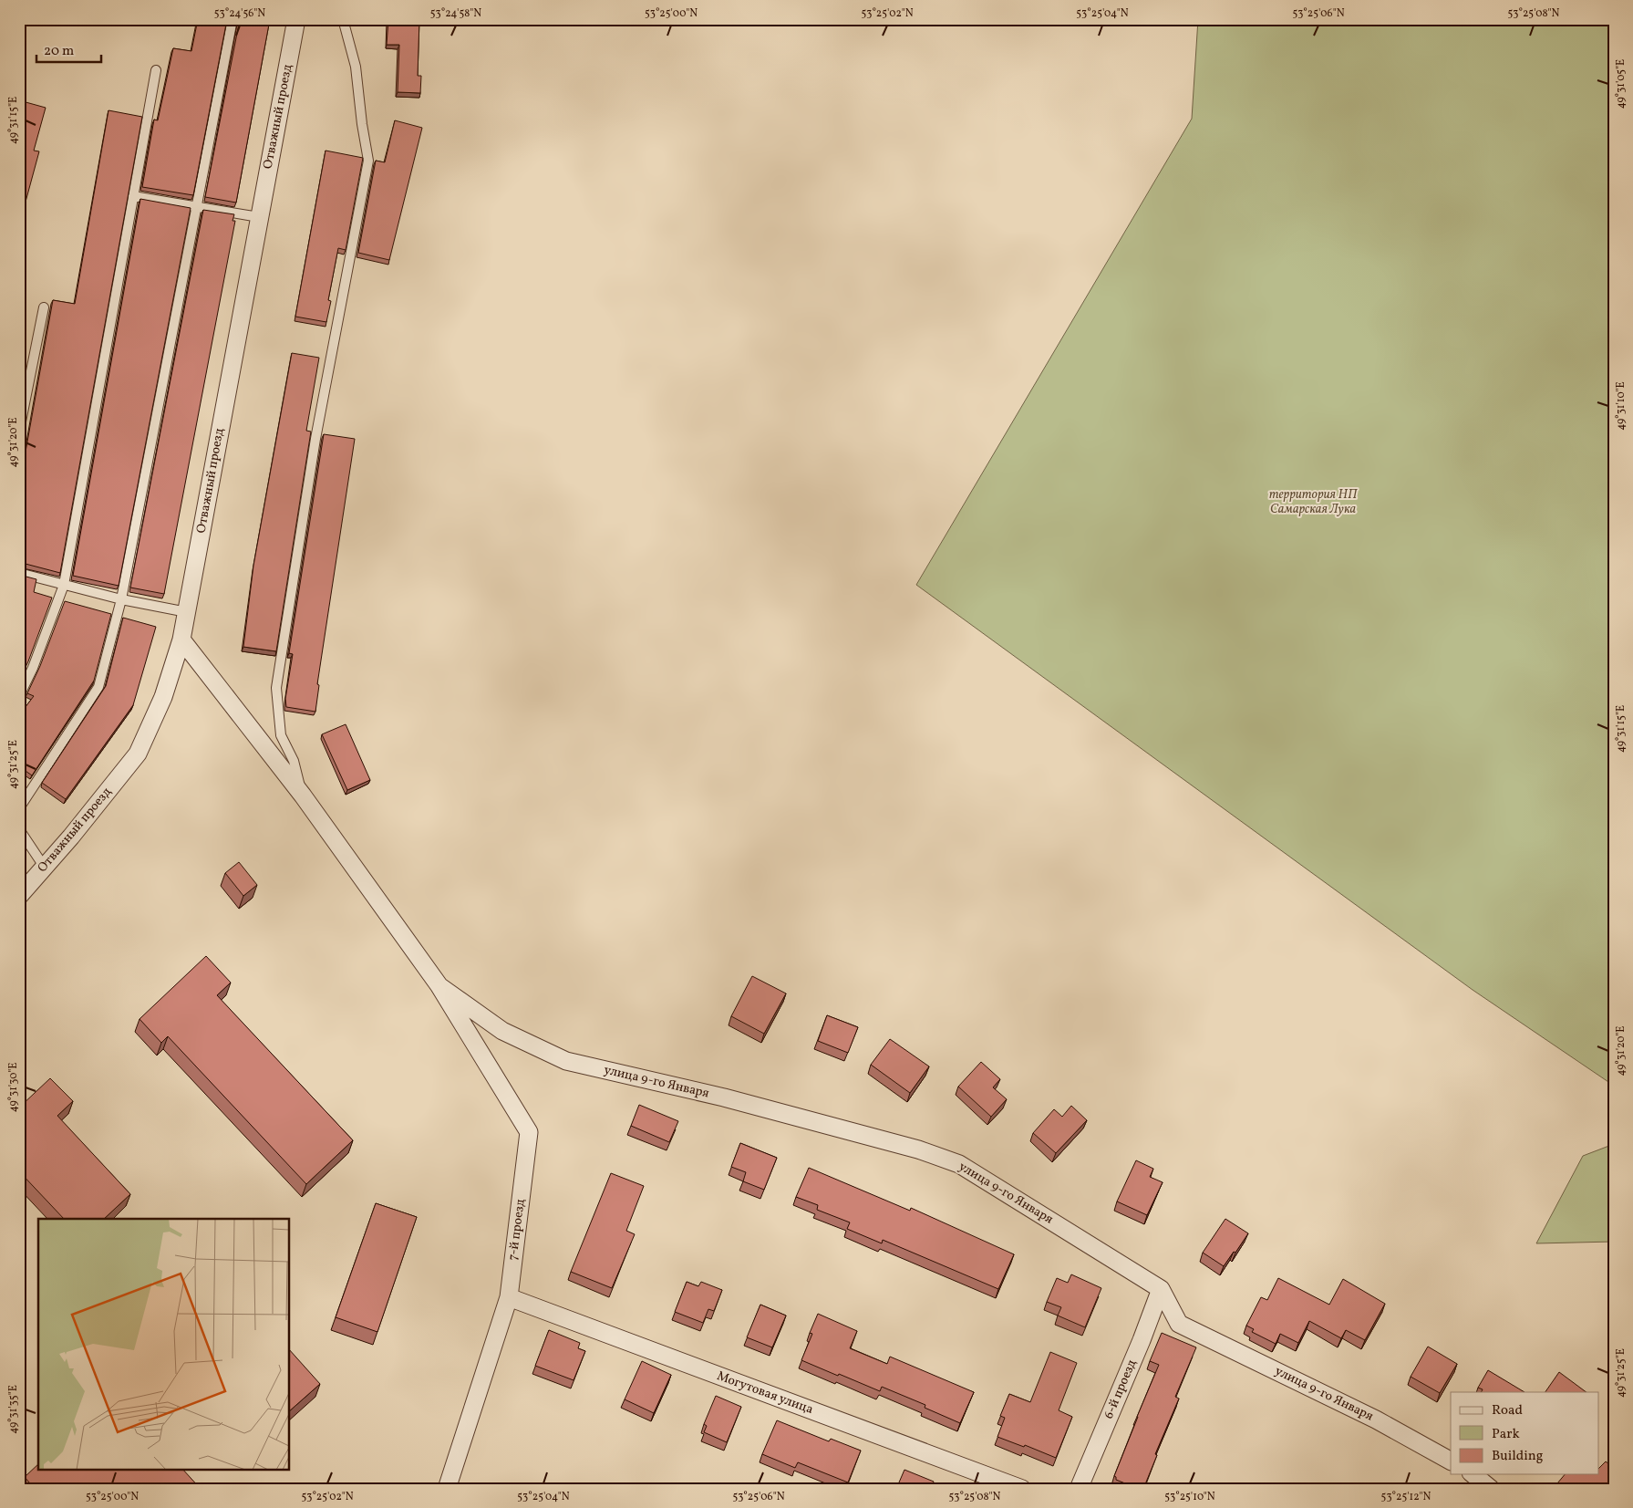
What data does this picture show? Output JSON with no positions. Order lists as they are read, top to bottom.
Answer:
{
  "streets": {
    "street": [
      "Отважный проезд",
      "улица 9-го Января",
      "7-й проезд",
      "6-й проезд",
      "Могутовая улица"
    ]
  },
  "crossings": [
    ["улица 9-го Января", "7-й проезд"],
    ["улица 9-го Января", "6-й проезд"],
    ["7-й проезд", "Могутовая улица"]
  ],
  "parks": ["территория НП Самарская Лука"],
  "legend": ["Road", "Park", "Building"],
  "scale_bar": "20 m",
  "coordinates": [
    "53°24'56\"N",
    "53°24'58\"N",
    "53°25'00\"N",
    "53°25'02\"N",
    "53°25'04\"N",
    "53°25'06\"N",
    "53°25'08\"N",
    "49°31'05\"E",
    "49°31'15\"E",
    "49°31'10\"E",
    "49°31'20\"E",
    "49°31'25\"E",
    "49°31'30\"E",
    "49°31'35\"E",
    "53°25'10\"N",
    "53°25'12\"N"
  ]
}
